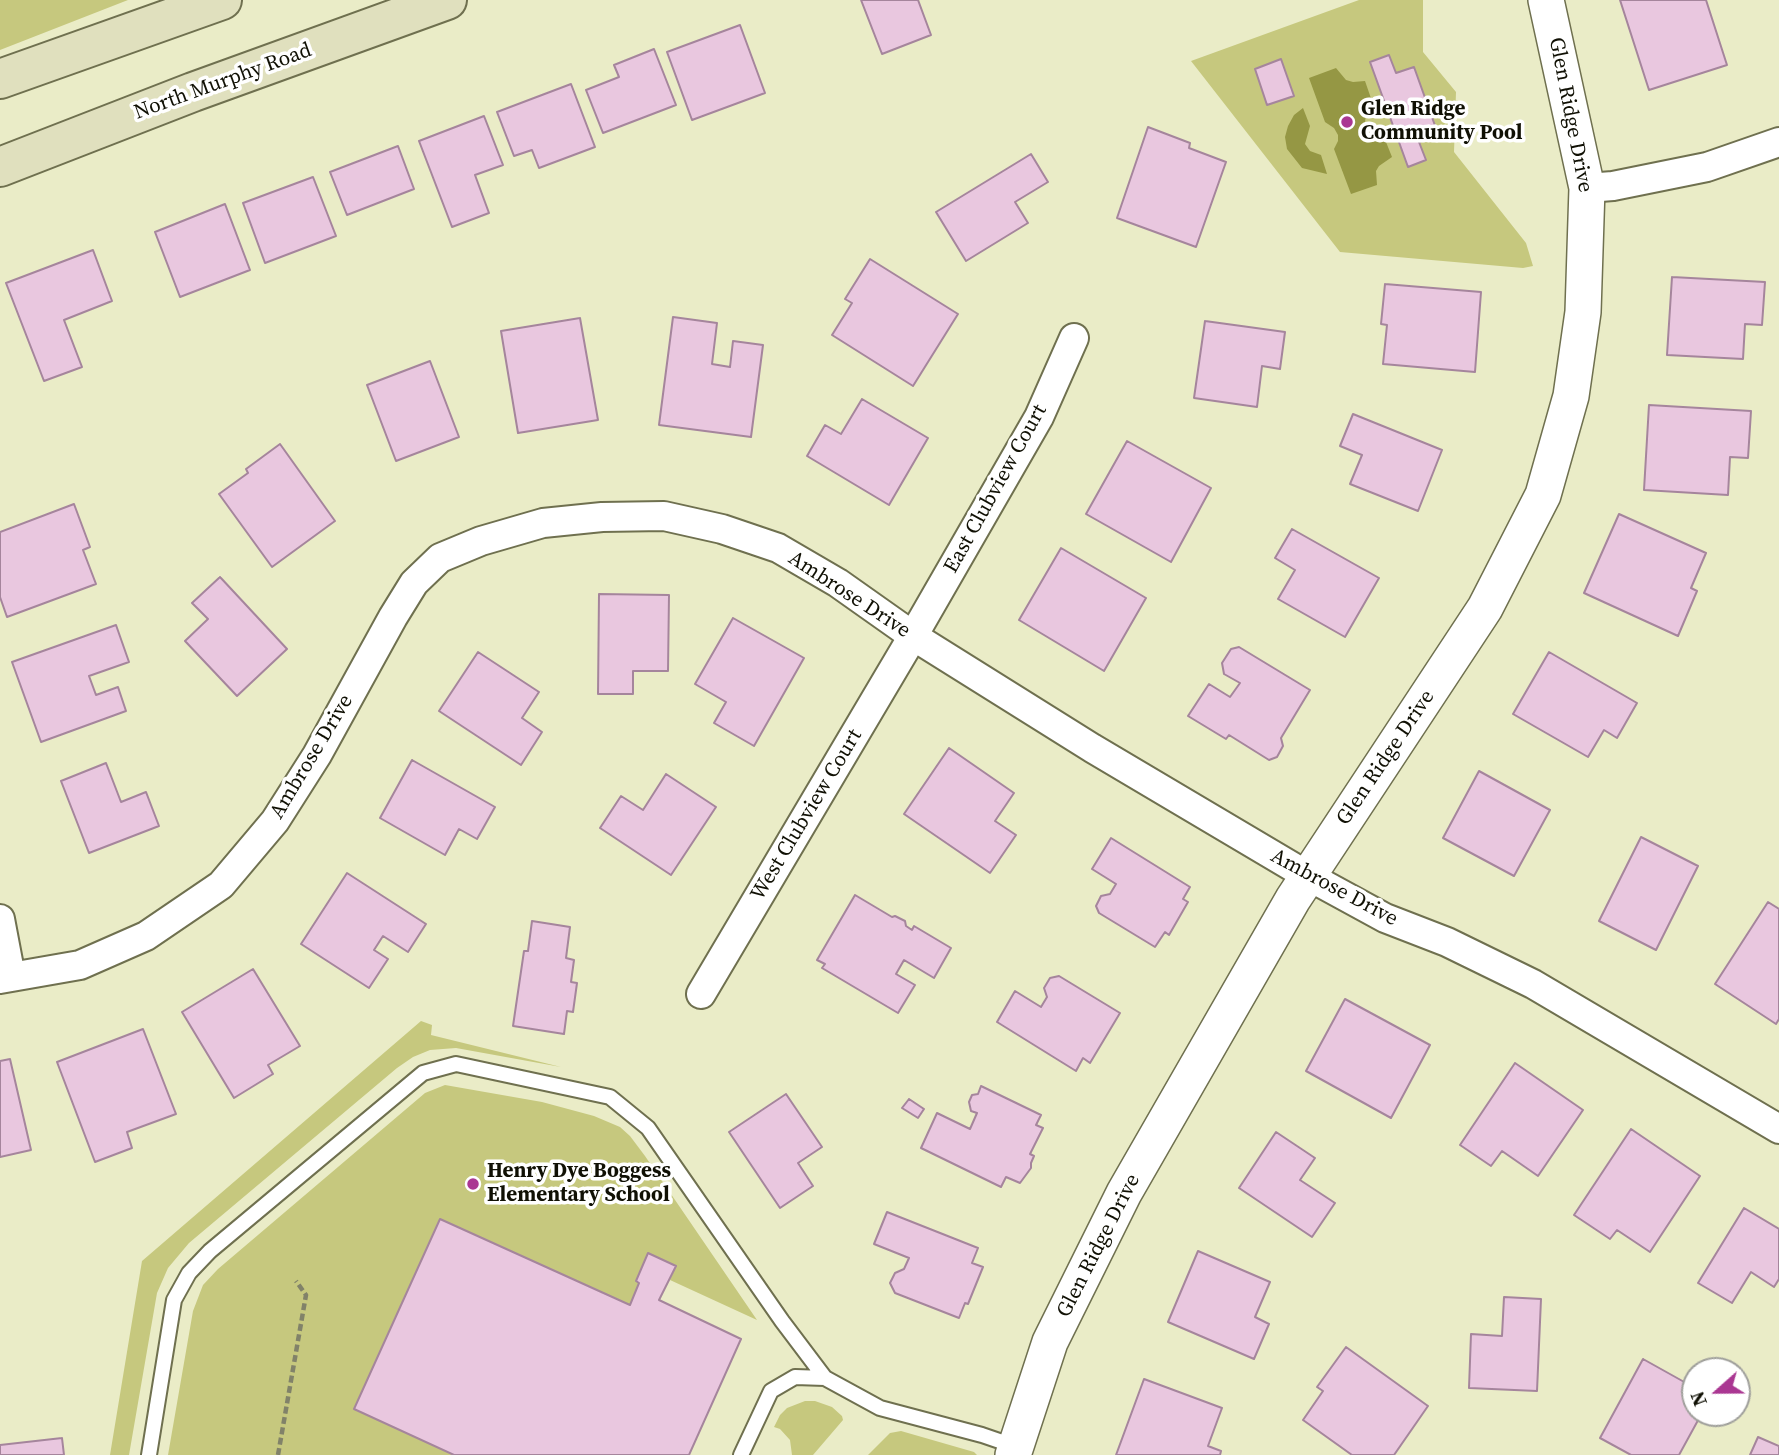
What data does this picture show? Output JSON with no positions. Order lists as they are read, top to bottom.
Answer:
{
  "streets": {
    "main road": ["North Murphy Road"],
    "street": [
      "Glen Ridge Drive",
      "East Clubview Court",
      "Ambrose Drive",
      "West Clubview Court"
    ]
  },
  "crossings": [
    ["Glen Ridge Drive", "Ambrose Drive"],
    ["East Clubview Court", "Ambrose Drive"],
    ["East Clubview Court", "West Clubview Court"],
    ["Ambrose Drive", "West Clubview Court"]
  ],
  "places": ["Glen Ridge Community Pool", "Henry Dye Boggess Elementary School"],
  "north": "left"
}
